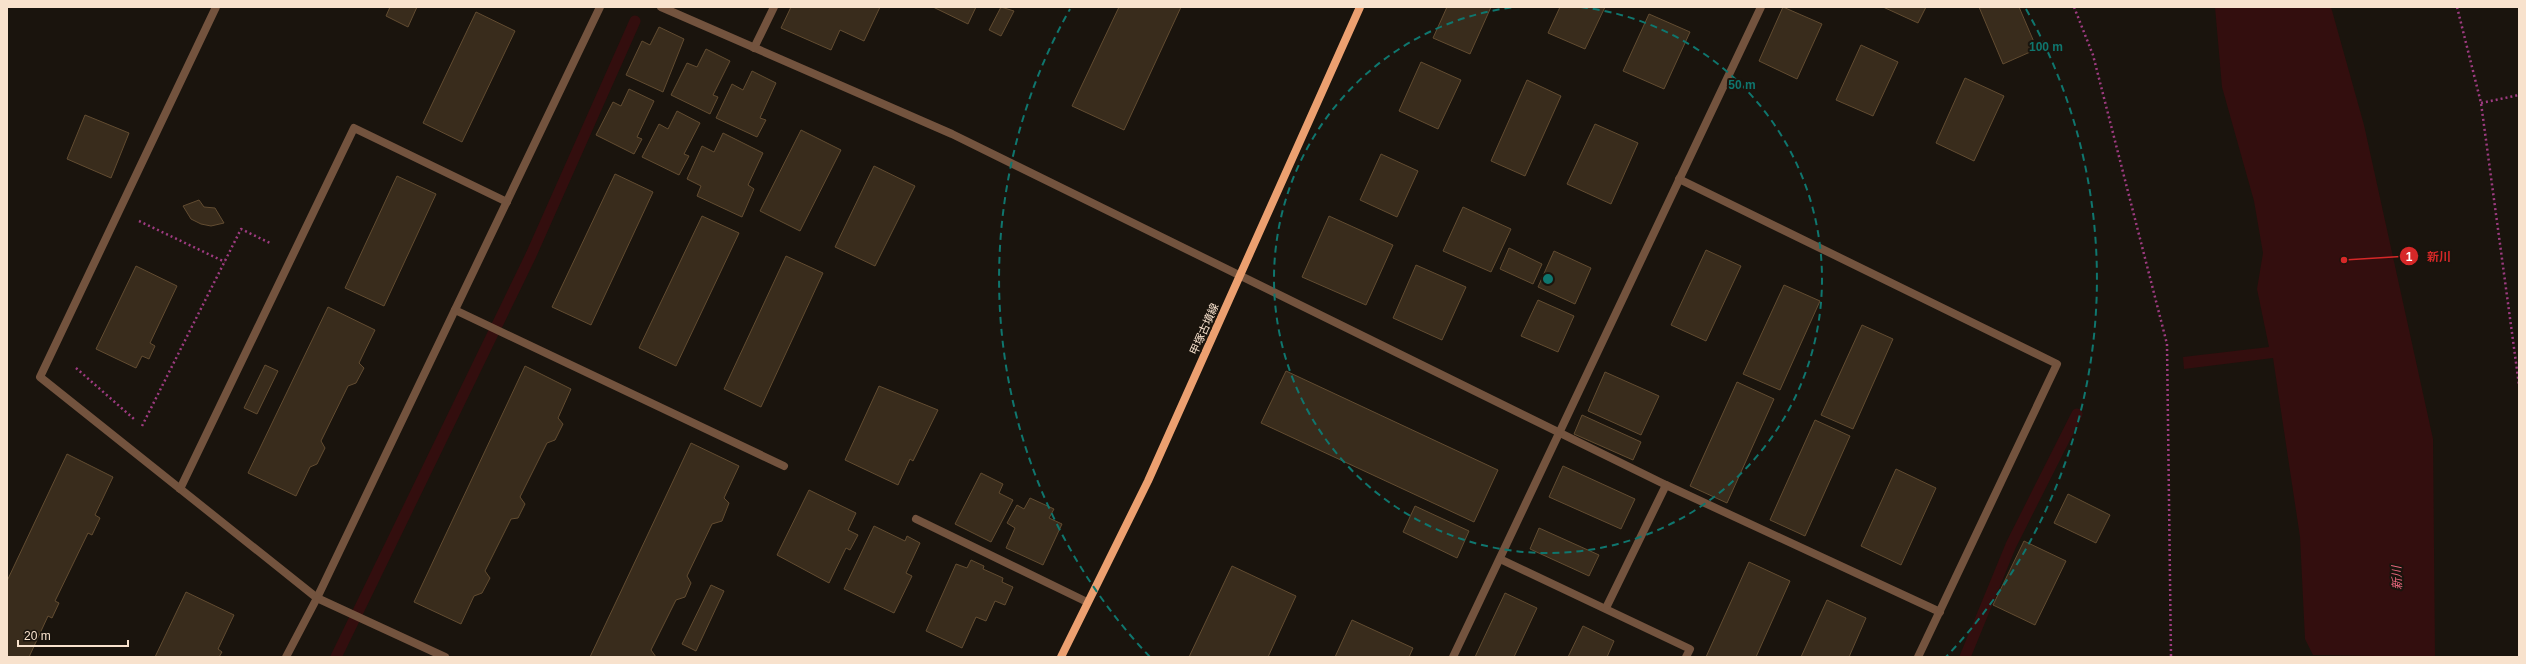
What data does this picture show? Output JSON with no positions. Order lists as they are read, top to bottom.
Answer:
{
  "streets": {
    "main road": ["甲塚古墳線"]
  },
  "water": ["新川"],
  "places": ["新川"],
  "scale_bar": "20 m",
  "rings": ["100 m", "50 m"]
}
